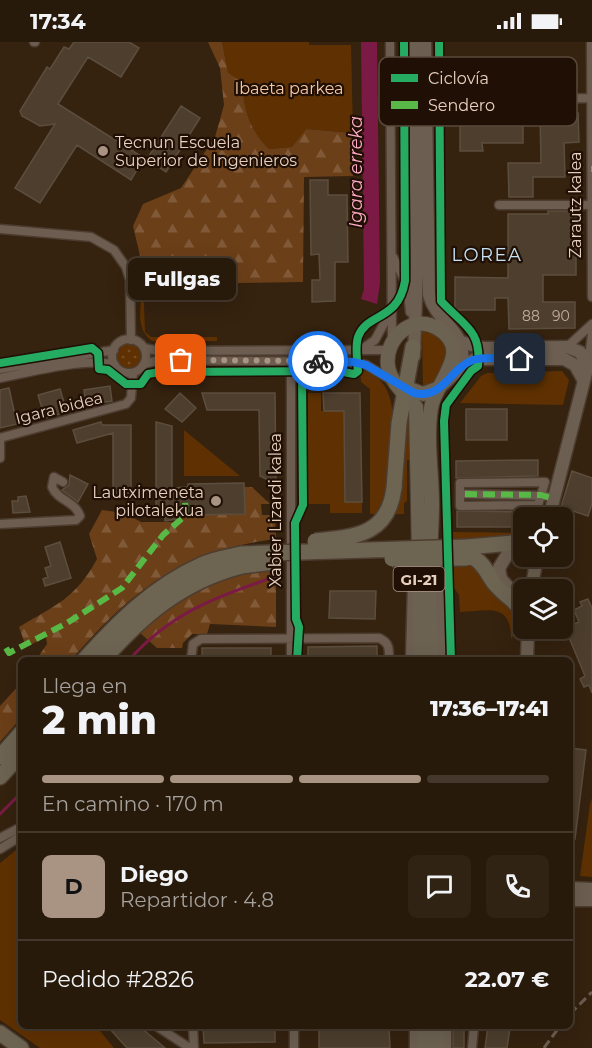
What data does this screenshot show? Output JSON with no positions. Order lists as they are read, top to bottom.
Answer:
{
  "streets": {
    "main road": ["GI-21"],
    "street": ["Zarautz kalea", "Igara bidea", "Xabier Lizardi kalea"]
  },
  "districts": ["LOREA"],
  "water": ["Igara erreka"],
  "parks": ["Ibaeta parkea"],
  "places": ["Tecnun Escuela Superior de Ingenieros", "Fullgas", "Lautximeneta pilotalekua"],
  "house_numbers": ["88", "90"],
  "legend": ["Ciclovía", "Sendero"],
  "page": {
    "status": "17:34",
    "bubble": "Fullgas",
    "heading": ["2 min", "Llega en", "17:36–17:41"],
    "panel": [
      "Diego",
      "Repartidor · 4.8",
      "Pedido #2826",
      "22.07 €"
    ],
    "bar": "En camino · 170 m",
    "round": "D"
  }
}
